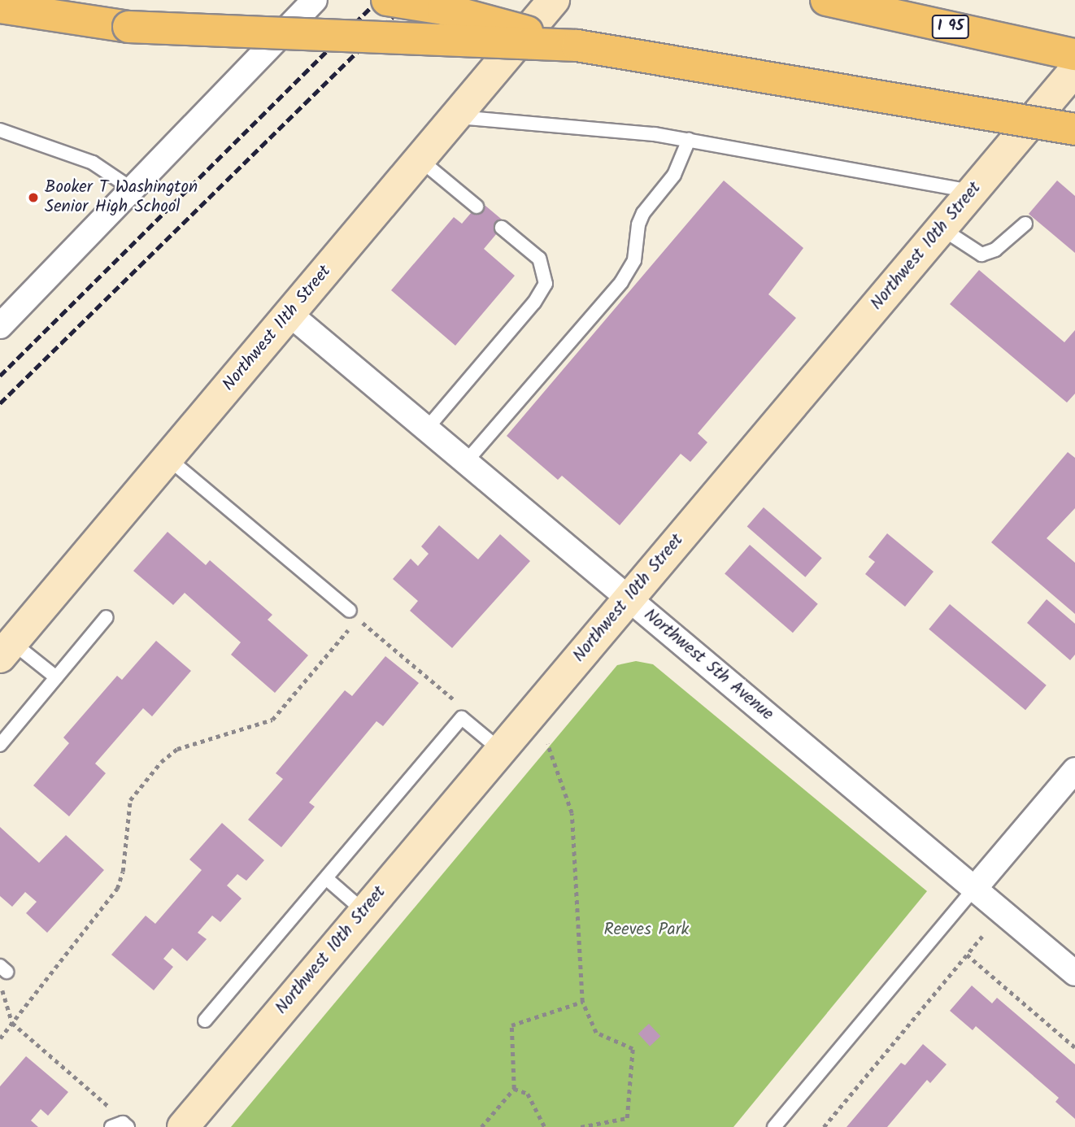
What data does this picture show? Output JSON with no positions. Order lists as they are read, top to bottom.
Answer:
{
  "streets": {
    "highway": ["I 95"],
    "street": ["Northwest 10th Street", "Northwest 11th Street", "Northwest 5th Avenue"]
  },
  "crossings": [
    ["Northwest 10th Street", "Northwest 5th Avenue"],
    ["Northwest 11th Street", "Northwest 5th Avenue"]
  ],
  "parks": ["Reeves Park"],
  "places": ["Booker T Washington Senior High School"]
}
